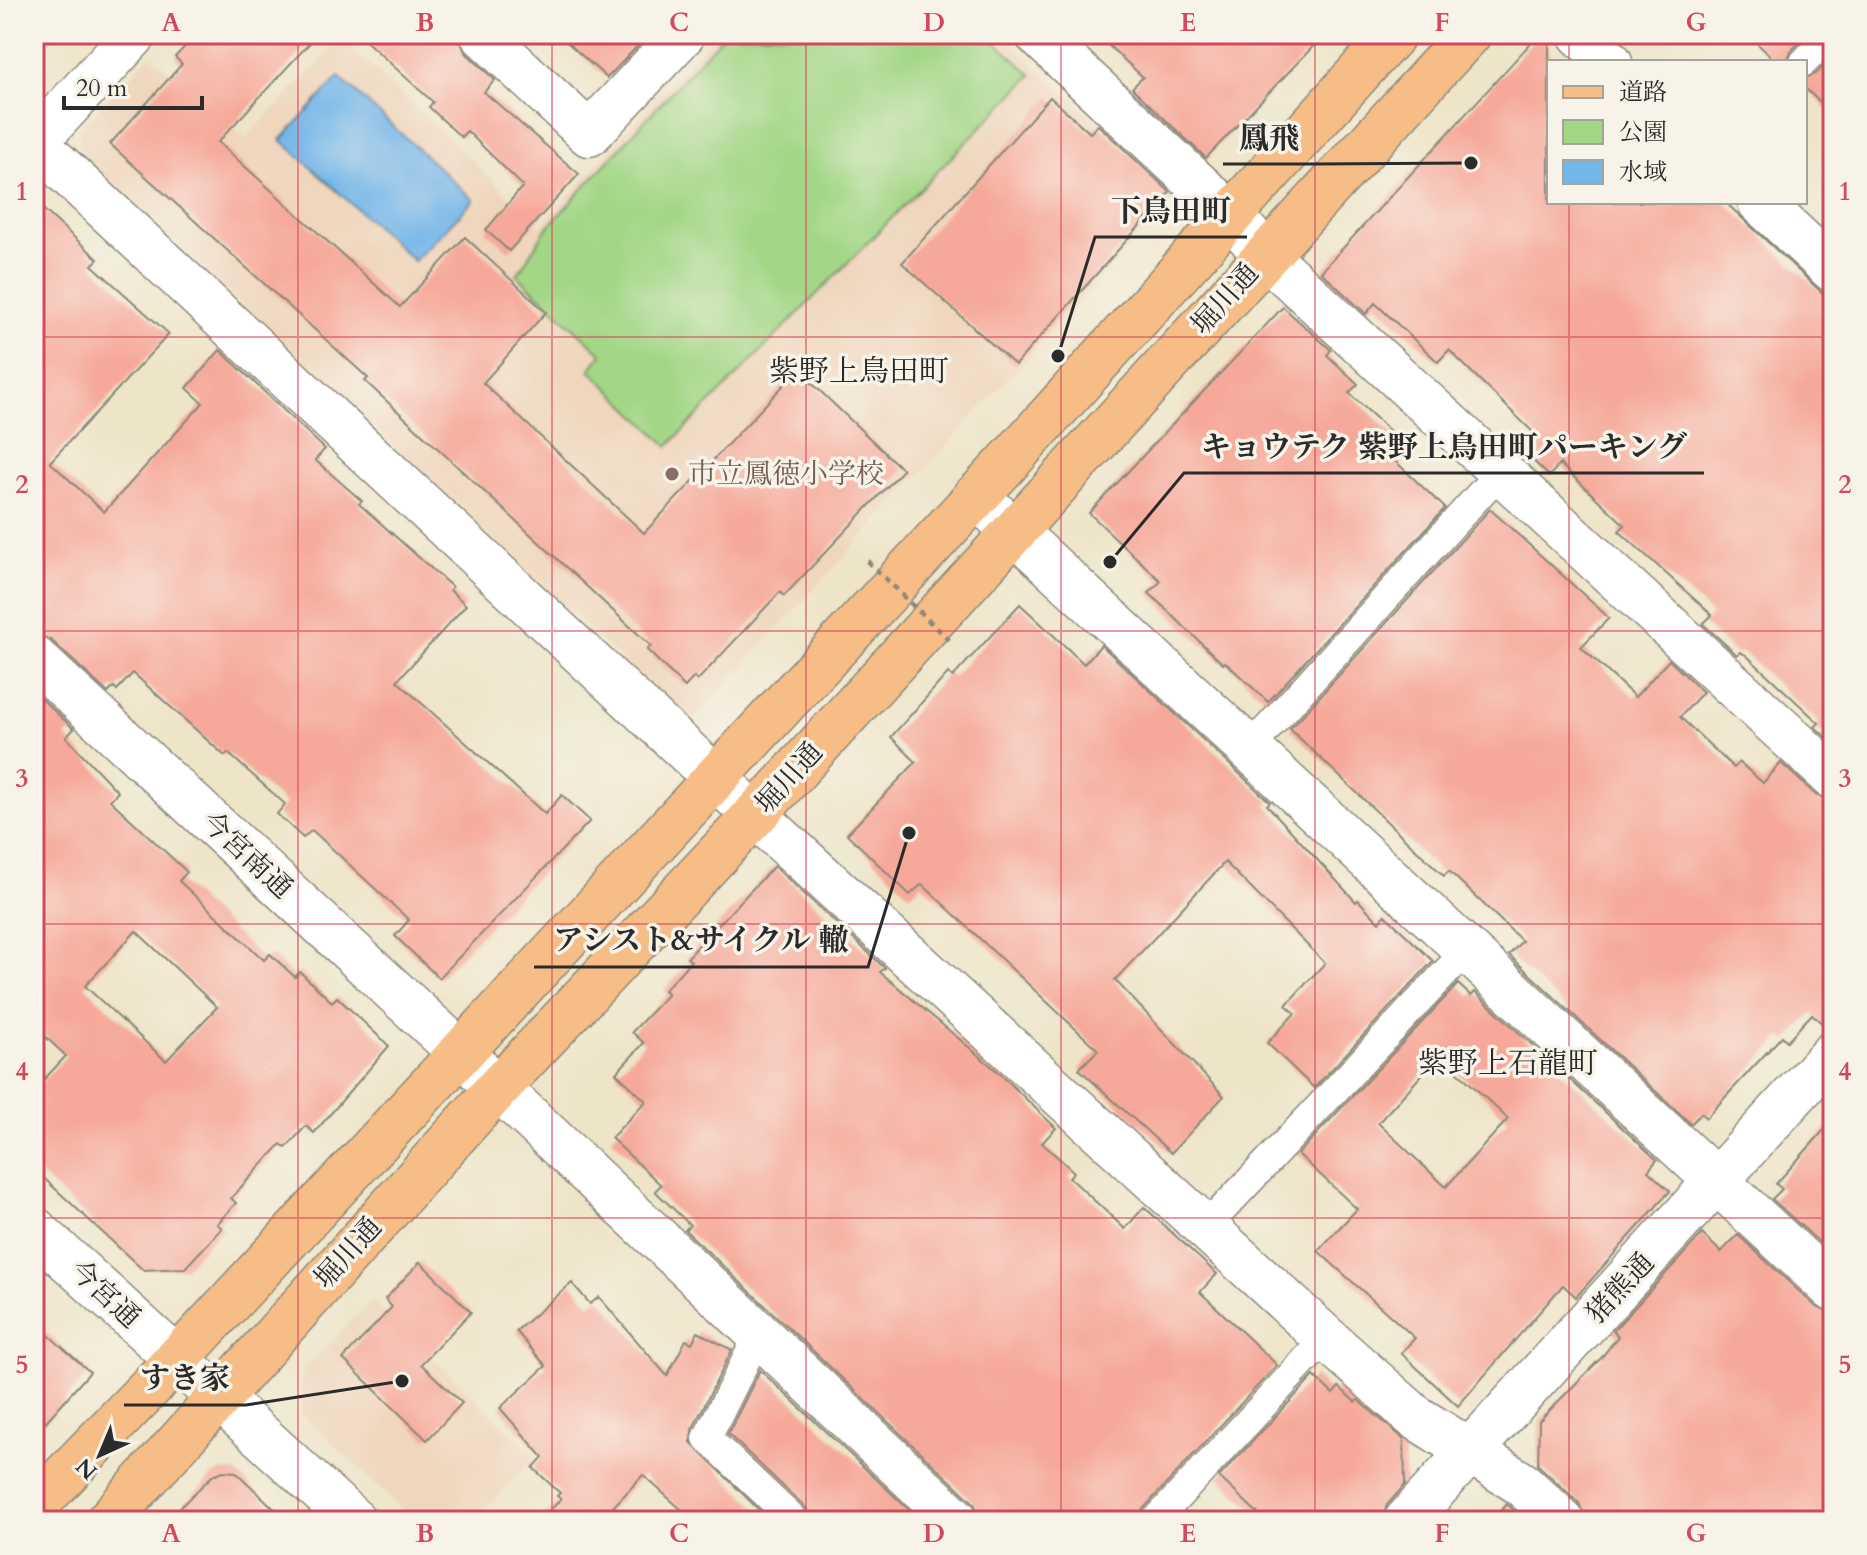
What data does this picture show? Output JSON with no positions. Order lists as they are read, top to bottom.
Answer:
{
  "streets": {
    "main road": ["堀川通"],
    "street": ["今宮南通", "猪熊通", "今宮通"]
  },
  "crossings": [
    ["堀川通", "今宮南通"],
    ["堀川通", "今宮通"]
  ],
  "districts": ["紫野上鳥田町", "紫野上石龍町"],
  "places": [
    "鳳飛",
    "下鳥田町",
    "市立鳳徳小学校",
    "キョウテク 紫野上鳥田町パーキング",
    "アシスト&サイクル 轍",
    "すき家"
  ],
  "legend": ["道路", "公園", "水域"],
  "scale_bar": "20 m",
  "north": "bottom left",
  "grid": {
    "columns": [
      "A",
      "B",
      "C",
      "D",
      "E",
      "F",
      "G"
    ],
    "rows": [
      "1",
      "2",
      "3",
      "4",
      "5"
    ]
  }
}
